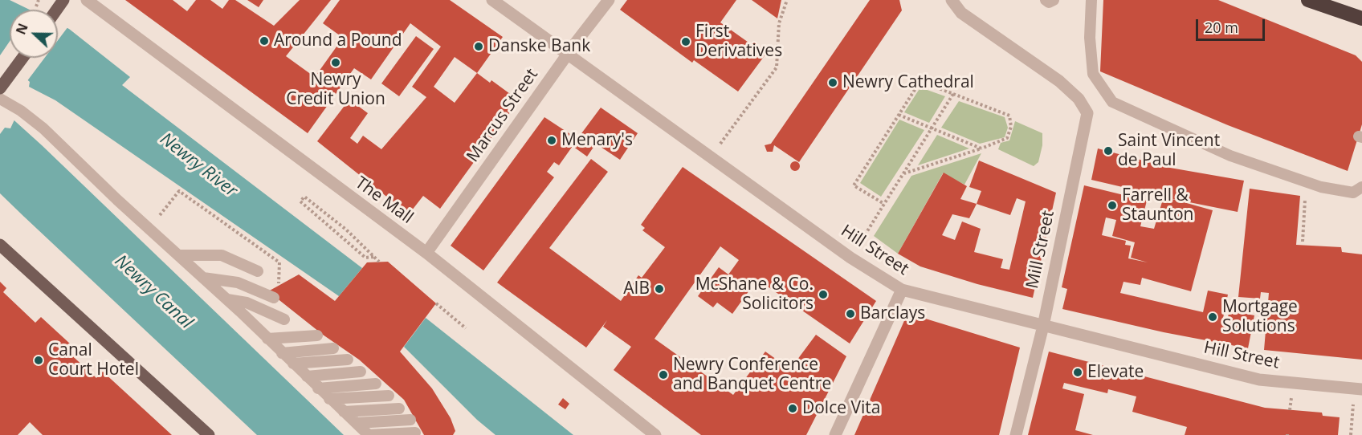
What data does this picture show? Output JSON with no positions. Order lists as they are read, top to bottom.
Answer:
{
  "streets": {
    "street": [
      "Marcus Street",
      "The Mall",
      "Mill Street",
      "Hill Street"
    ]
  },
  "crossings": [
    ["Marcus Street", "The Mall"],
    ["Marcus Street", "Hill Street"],
    ["Mill Street", "Hill Street"]
  ],
  "water": ["Newry River", "Newry Canal"],
  "places": [
    "Around a Pound",
    "First Derivatives",
    "Danske Bank",
    "Newry Credit Union",
    "Newry Cathedral",
    "Menary's",
    "Saint Vincent de Paul",
    "Farrell & Staunton",
    "AIB",
    "McShane & Co. Solicitors",
    "Barclays",
    "Mortgage Solutions",
    "Canal Court Hotel",
    "Elevate",
    "Newry Conference and Banquet Centre",
    "Dolce Vita"
  ],
  "scale_bar": "20 m",
  "north": "left"
}
